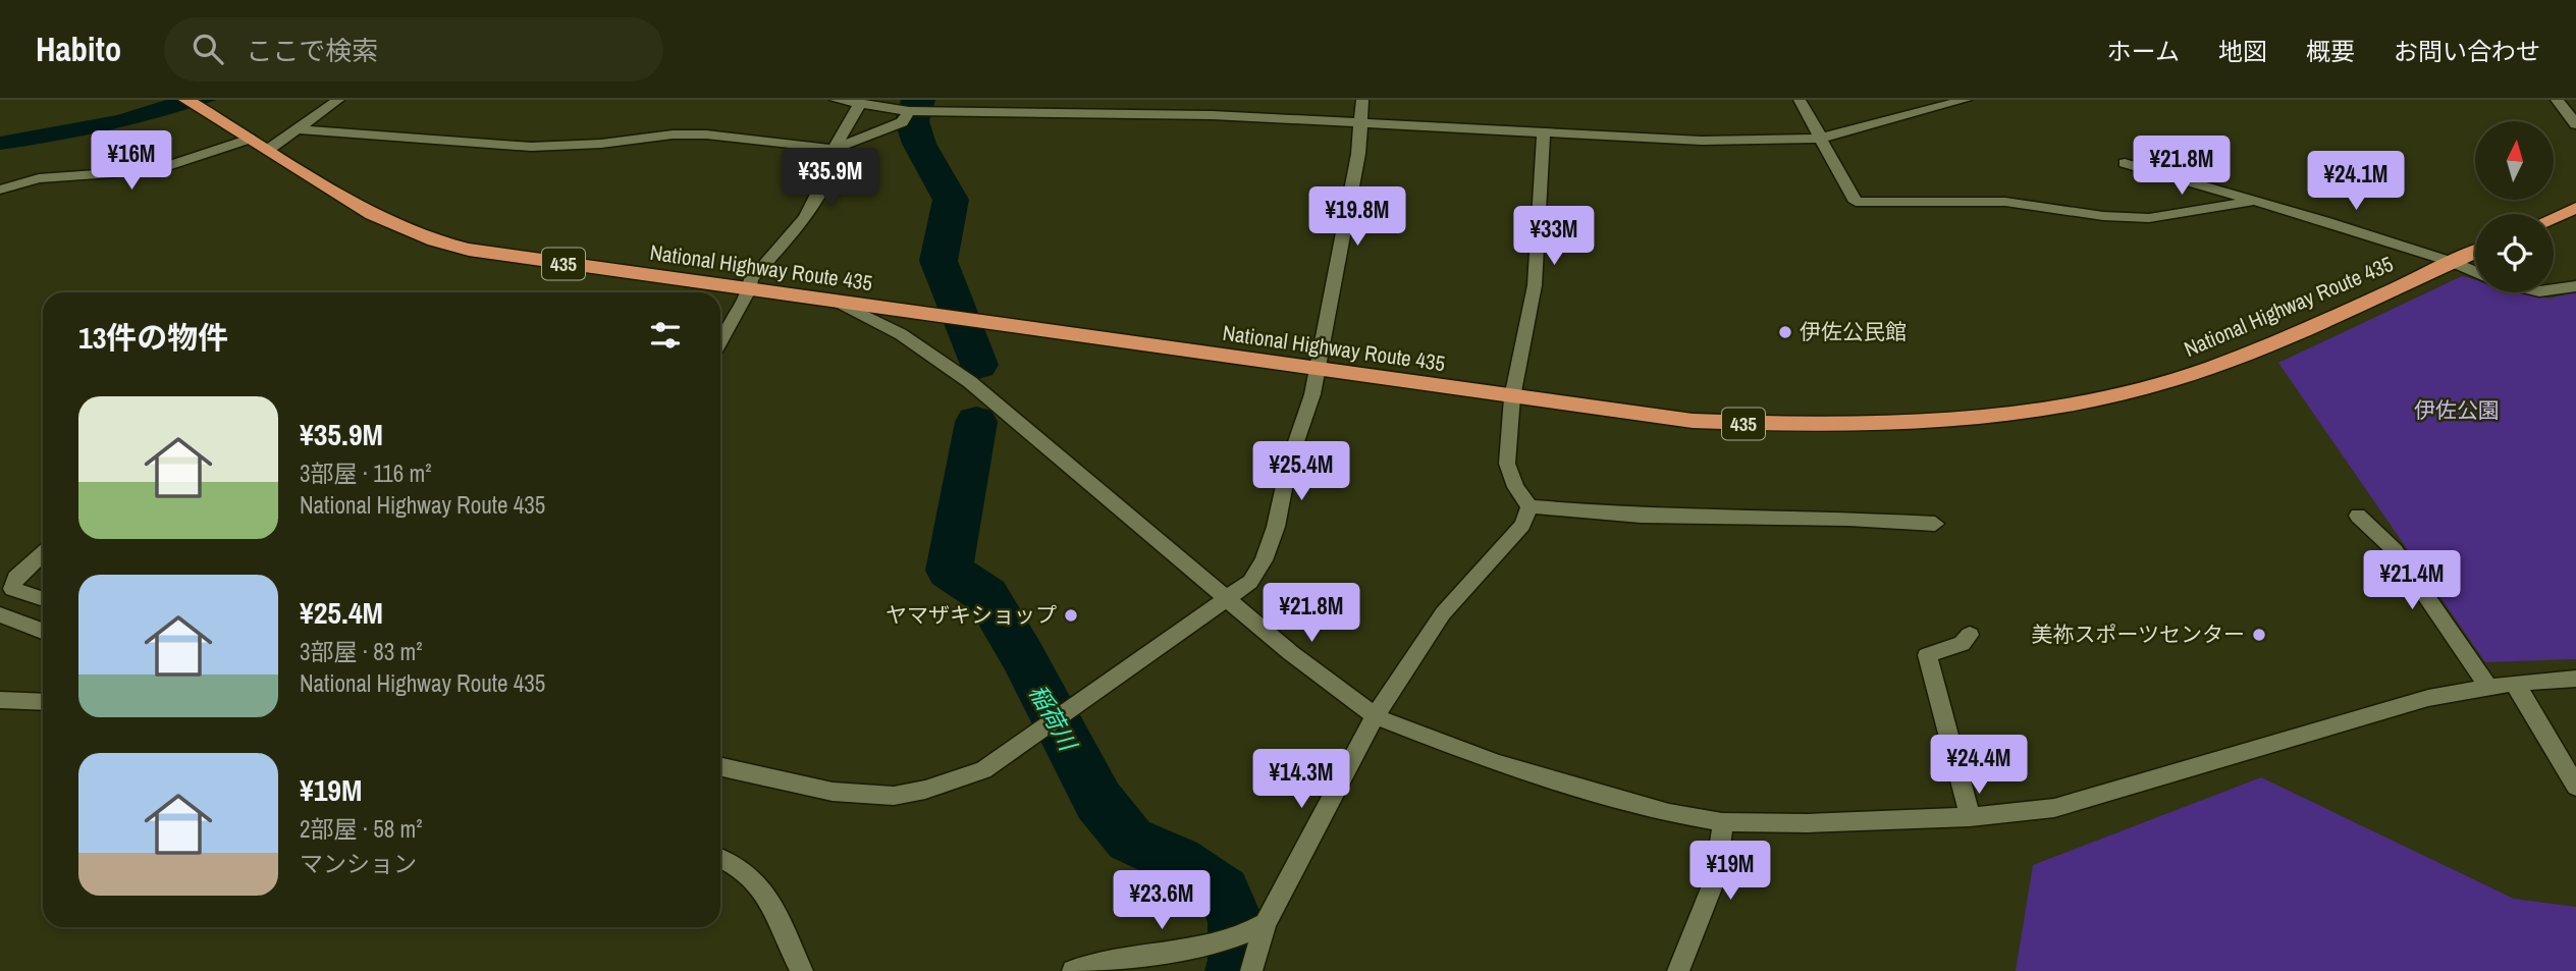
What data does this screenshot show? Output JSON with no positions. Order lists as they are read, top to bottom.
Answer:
{
  "streets": {
    "highway": ["435", "National Highway Route 435"]
  },
  "water": ["稲荷川"],
  "parks": ["伊佐公園"],
  "places": ["伊佐公民館", "ヤマザキショップ", "美祢スポーツセンター"],
  "north": "top",
  "page": {
    "header": "Habito",
    "search": "ここで検索",
    "nav": [
      "ホーム",
      "地図",
      "概要",
      "お問い合わせ"
    ],
    "price": [
      "¥16M",
      "¥21.8M",
      "¥35.9M",
      "¥24.1M",
      "¥19.8M",
      "¥33M",
      "¥25.4M",
      "¥21.4M",
      "¥21.8M",
      "¥24.4M",
      "¥14.3M",
      "¥19M",
      "¥23.6M"
    ],
    "heading": "13件の物件",
    "list": [
      {
        "name": "¥35.9M",
        "note": "3部屋 · 116 m² · National Highway Route 435"
      },
      {
        "name": "¥25.4M",
        "note": "3部屋 · 83 m² · National Highway Route 435"
      },
      {
        "name": "¥19M",
        "note": "2部屋 · 58 m² · マンション"
      }
    ]
  }
}
